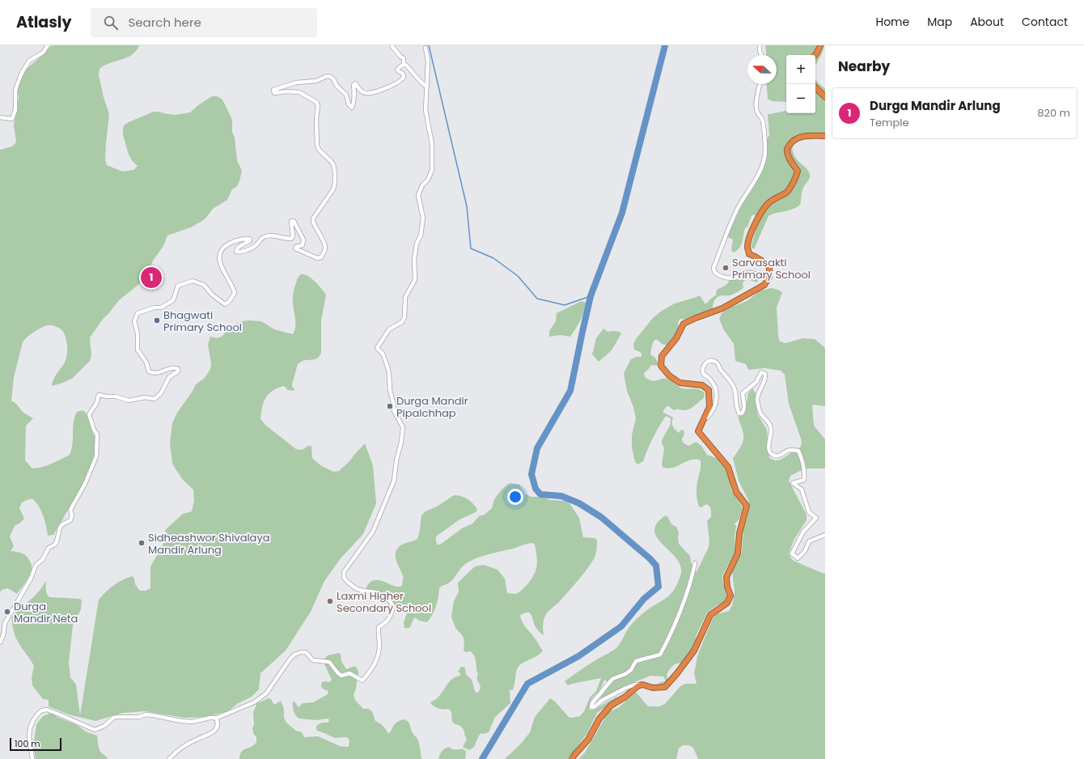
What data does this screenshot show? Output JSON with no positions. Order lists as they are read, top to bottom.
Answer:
{
  "places": [
    "Sarvasakti Primary School",
    "Bhagwati Primary School",
    "Durga Mandir Pipalchhap",
    "Sidheashwor Shivalaya Mandir Arlung",
    "Laxmi Higher Secondary School",
    "Durga Mandir Neta"
  ],
  "scale_bar": "100 m",
  "north": "left",
  "page": {
    "header": "Atlasly",
    "search": "Search here",
    "nav": [
      "Home",
      "Map",
      "About",
      "Contact"
    ],
    "heading": "Nearby",
    "map_buttons": ["+", "−"],
    "list": [
      {
        "mark": "1",
        "name": "Durga Mandir Arlung",
        "note": "Temple",
        "value": "820 m"
      }
    ],
    "pins": "1",
    "scale": "100 m"
  }
}
